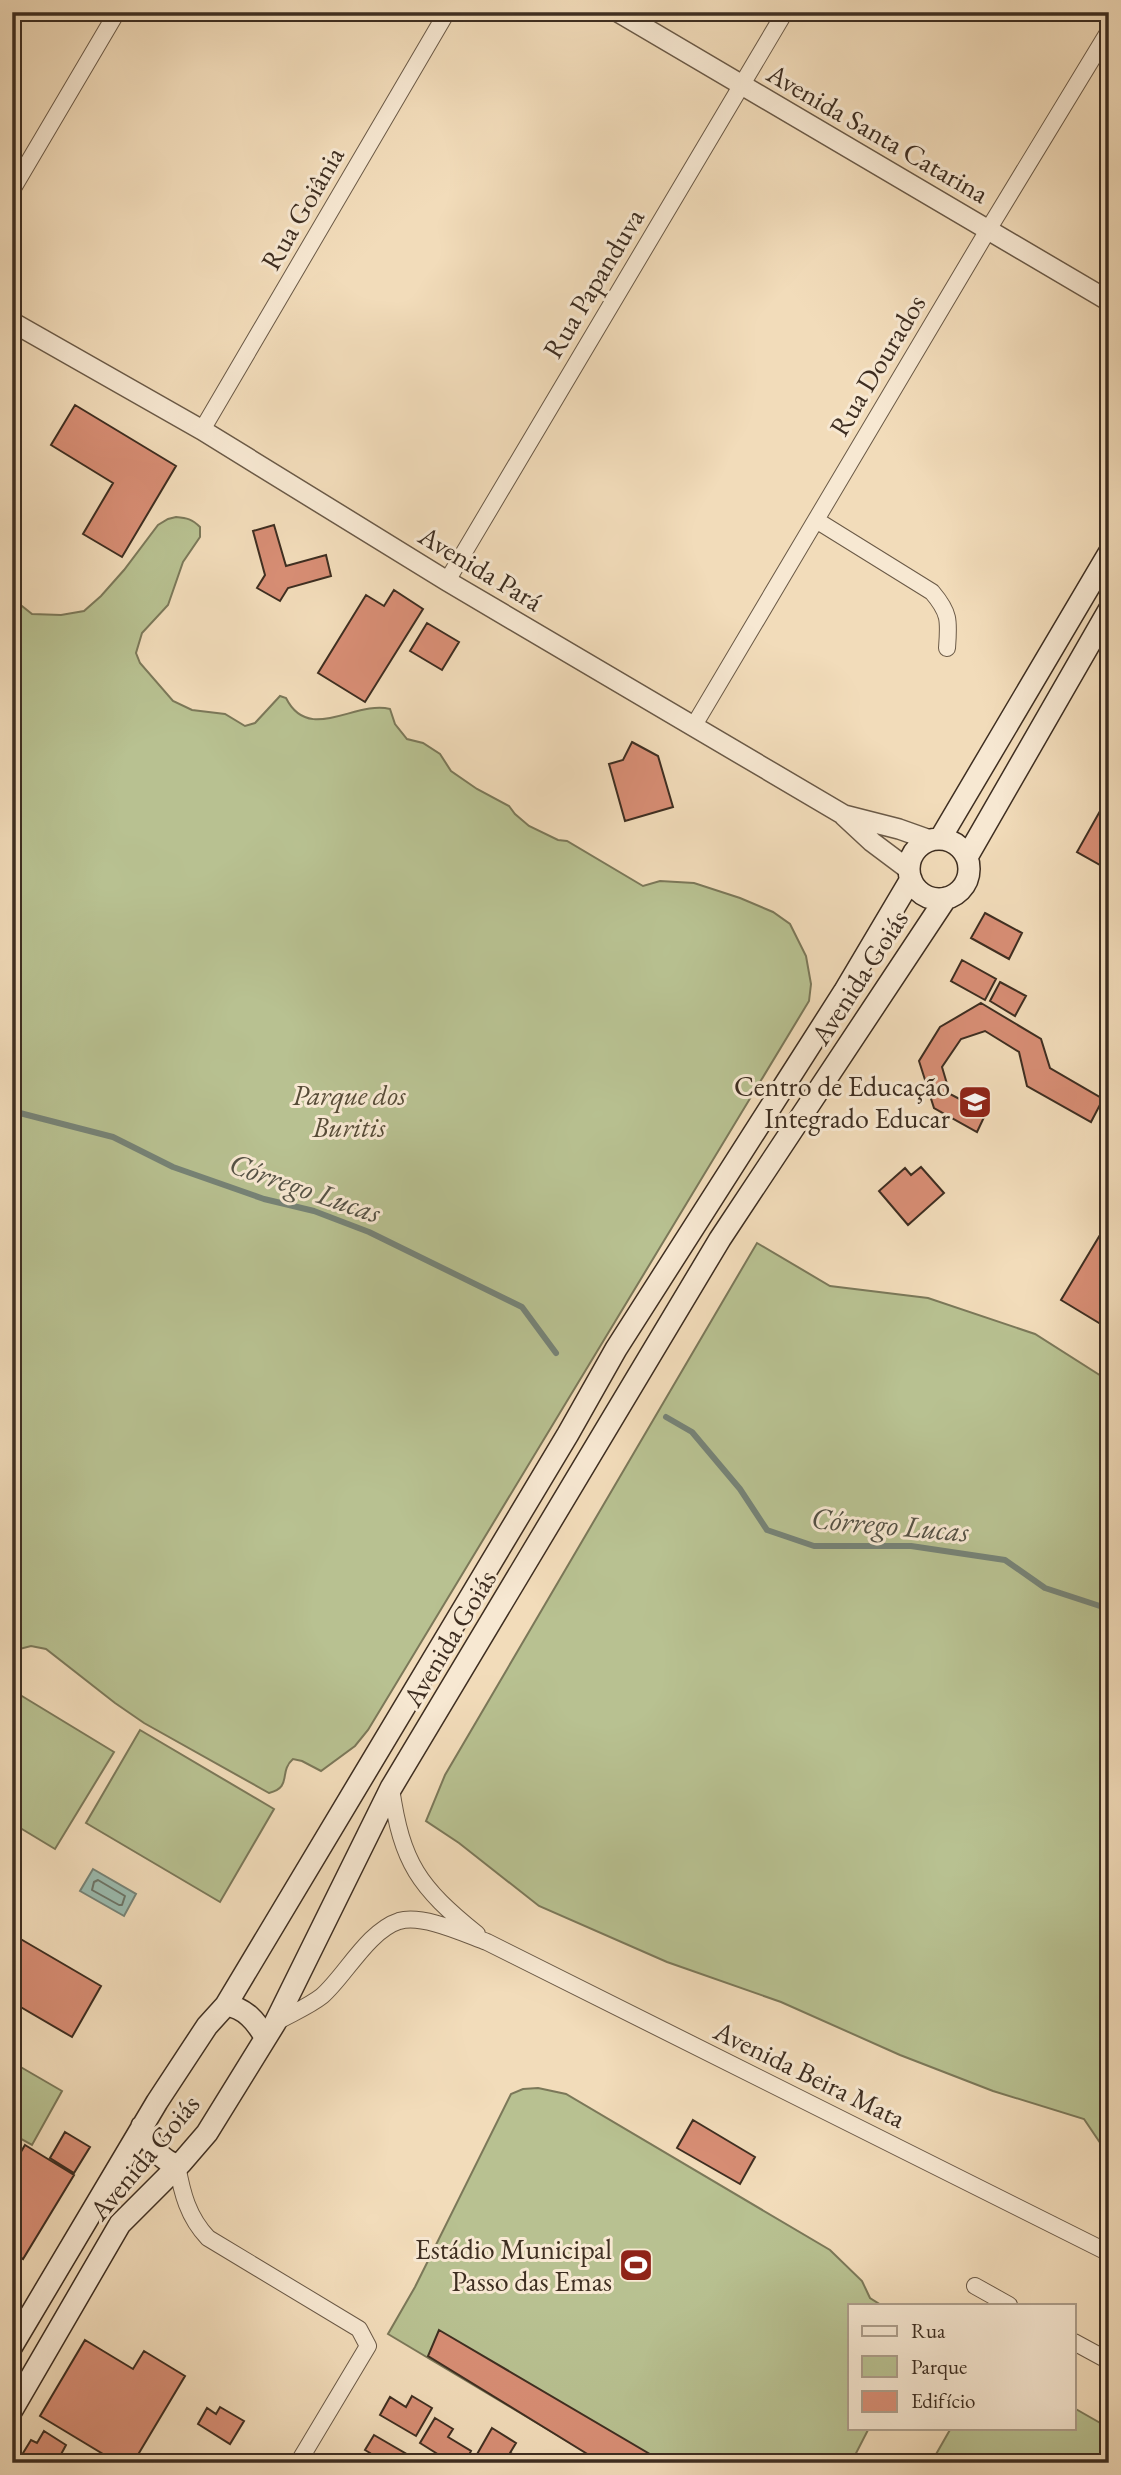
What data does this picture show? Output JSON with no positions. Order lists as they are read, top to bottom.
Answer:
{
  "streets": {
    "main road": ["Avenida Goiás"],
    "street": [
      "Avenida Santa Catarina",
      "Rua Goiânia",
      "Rua Papanduva",
      "Rua Dourados",
      "Avenida Pará",
      "Avenida Beira Mata"
    ]
  },
  "crossings": [
    ["Avenida Santa Catarina", "Rua Papanduva"],
    ["Avenida Santa Catarina", "Rua Dourados"],
    ["Rua Goiânia", "Avenida Pará"],
    ["Rua Papanduva", "Avenida Pará"],
    ["Rua Dourados", "Avenida Pará"],
    ["Avenida Pará", "Avenida Goiás"],
    ["Avenida Goiás", "Avenida Beira Mata"]
  ],
  "water": ["Córrego Lucas"],
  "parks": ["Parque dos Buritis"],
  "places": {
    "school or university": ["Centro de Educação Integrado Educar"],
    "sports": ["Estádio Municipal Passo das Emas"]
  },
  "legend": ["Rua", "Parque", "Edifício"]
}
